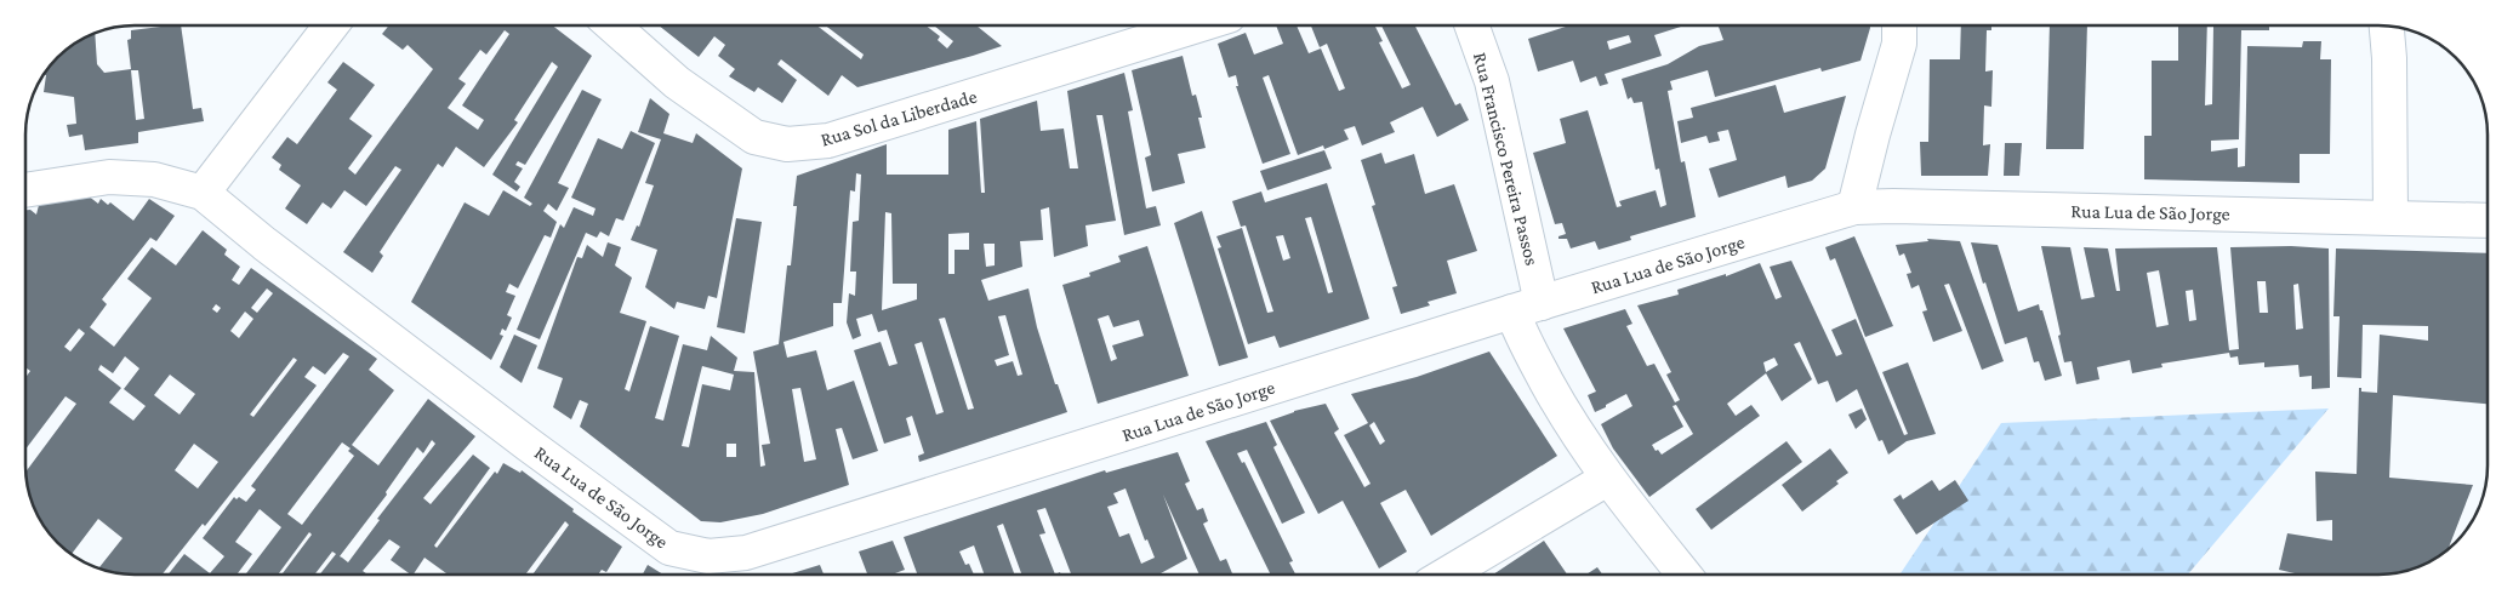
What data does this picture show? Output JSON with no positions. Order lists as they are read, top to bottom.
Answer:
{
  "streets": {
    "street": ["Rua Sol da Liberdade", "Rua Francisco Pereira Passos", "Rua Lua de São Jorge"]
  },
  "crossings": [
    ["Rua Francisco Pereira Passos", "Rua Lua de São Jorge"]
  ]
}
